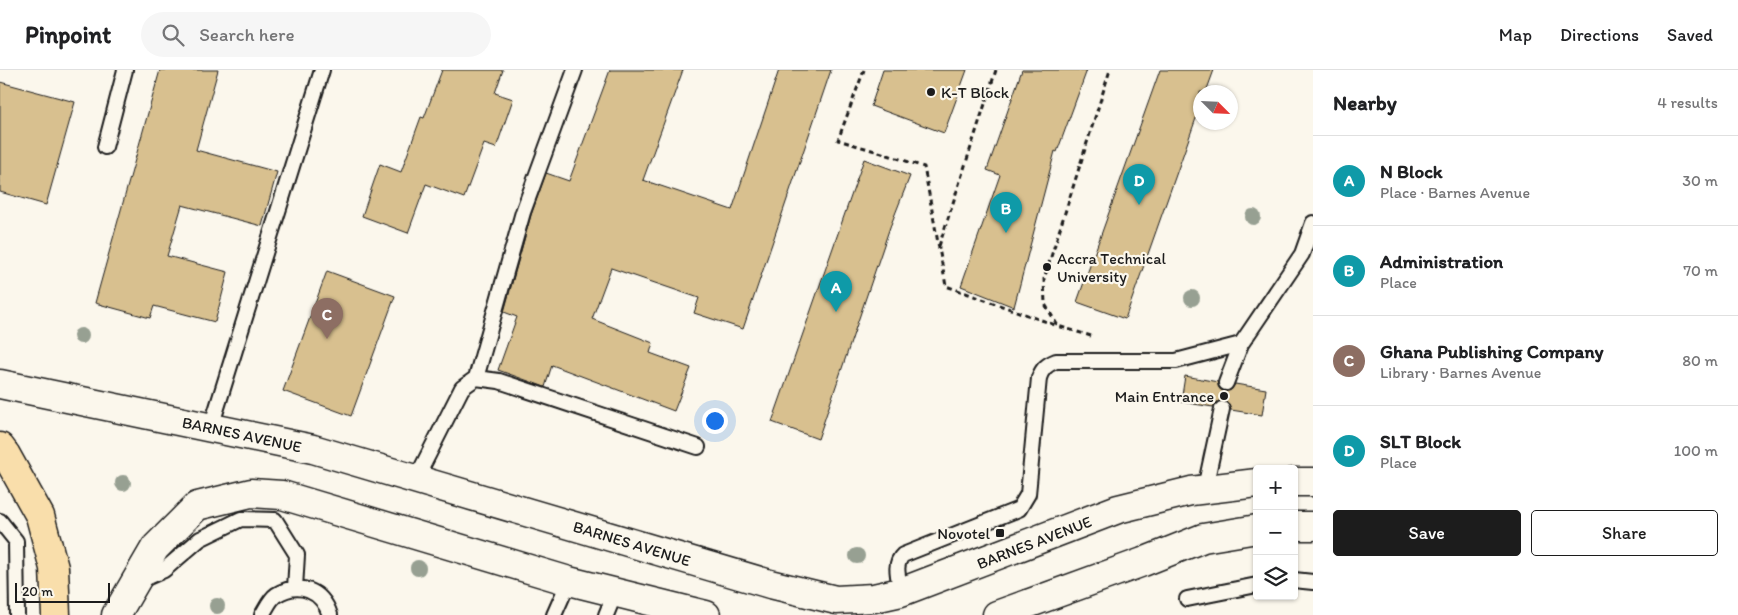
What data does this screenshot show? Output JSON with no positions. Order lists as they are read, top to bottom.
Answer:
{
  "streets": {
    "main road": ["BARNES AVENUE"]
  },
  "places": {
    "other": ["K-T Block", "Accra Technical University", "Main Entrance"],
    "transit": ["Novotel"]
  },
  "scale_bar": "20 m",
  "north": "bottom right",
  "page": {
    "header": "Pinpoint",
    "search": "Search here",
    "nav": ["Map", "Directions", "Saved"],
    "heading": ["Nearby", "4 results"],
    "list": [
      {
        "mark": "A",
        "name": "N Block",
        "note": "Place · Barnes Avenue",
        "value": "30 m"
      },
      {
        "mark": "B",
        "name": "Administration",
        "note": "Place",
        "value": "70 m"
      },
      {
        "mark": "C",
        "name": "Ghana Publishing Company",
        "note": "Library · Barnes Avenue",
        "value": "80 m"
      },
      {
        "mark": "D",
        "name": "SLT Block",
        "note": "Place",
        "value": "100 m"
      }
    ],
    "pins": [
      "D",
      "B",
      "A",
      "C"
    ],
    "map_buttons": ["+", "−"],
    "buttons": ["Save", "Share"],
    "scale": "20 m"
  }
}
